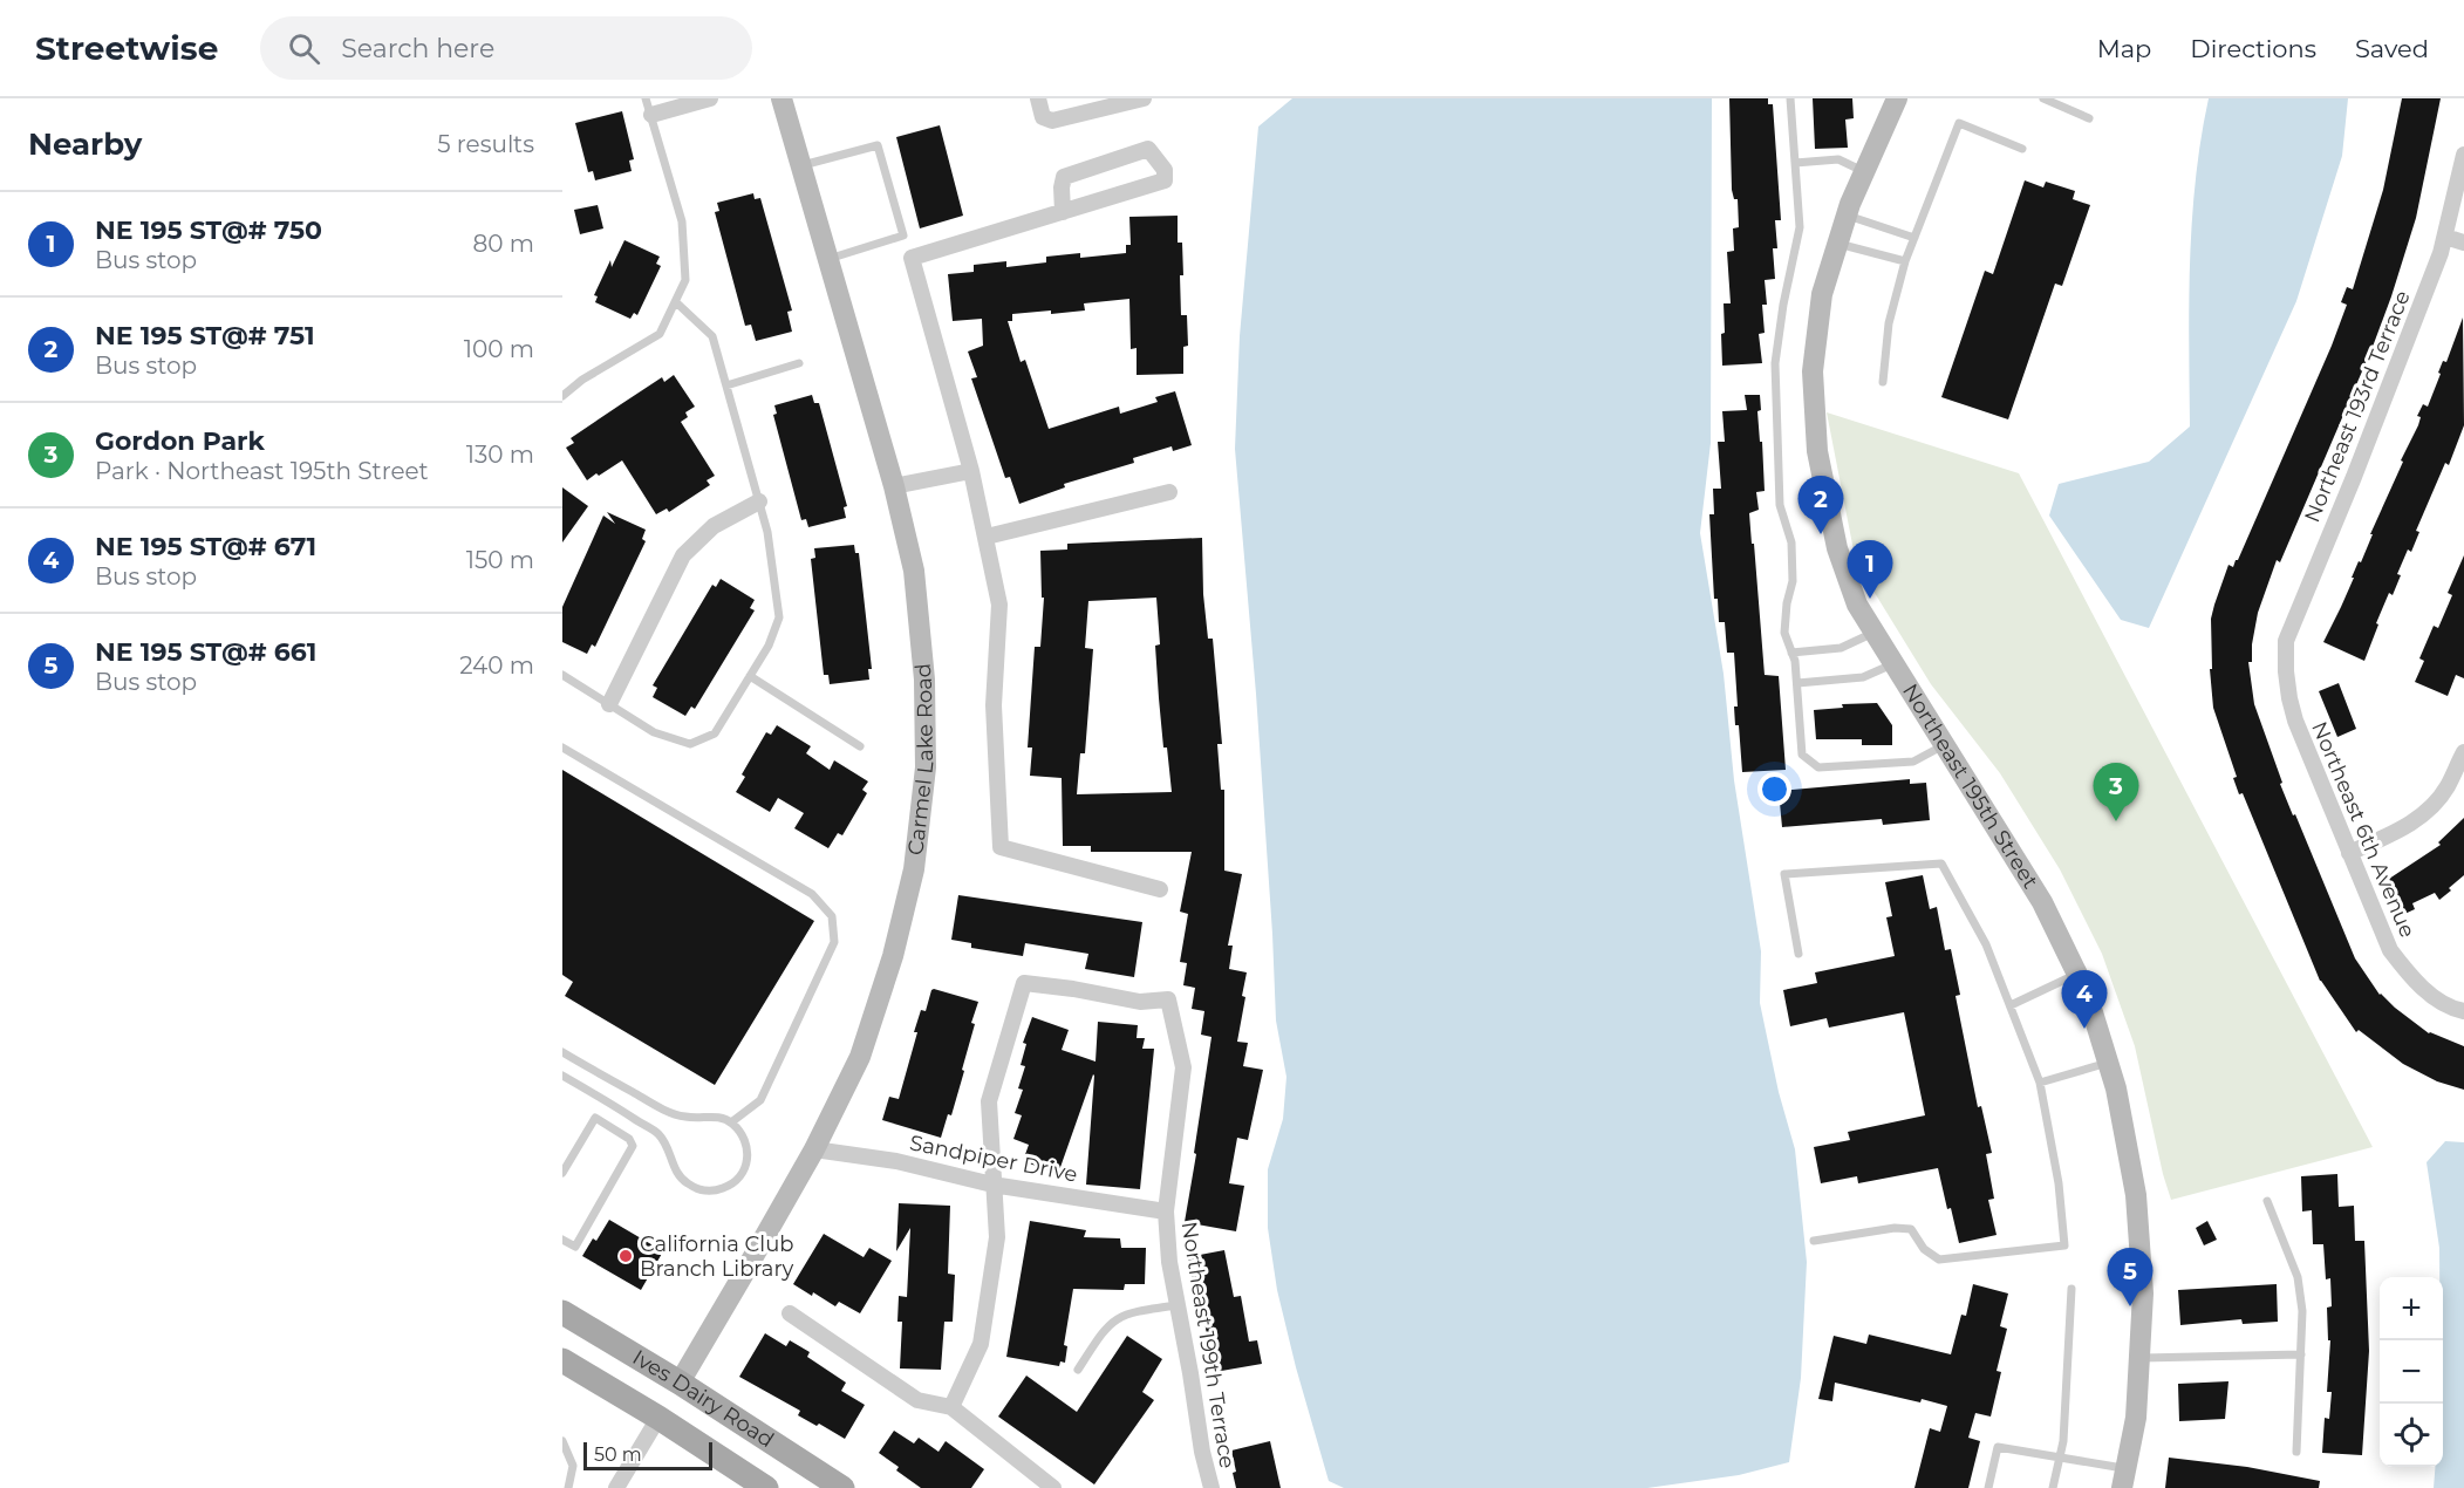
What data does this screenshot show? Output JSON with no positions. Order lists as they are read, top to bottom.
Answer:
{
  "streets": {
    "main road": ["Ives Dairy Road"],
    "street": [
      "Northeast 193rd Terrace",
      "Carmel Lake Road",
      "Northeast 195th Street",
      "Northeast 6th Avenue",
      "Sandpiper Drive",
      "Northeast 199th Terrace"
    ]
  },
  "crossings": [
    ["Northeast 193rd Terrace", "Northeast 6th Avenue"],
    ["Carmel Lake Road", "Sandpiper Drive"],
    ["Carmel Lake Road", "Ives Dairy Road"],
    ["Sandpiper Drive", "Northeast 199th Terrace"]
  ],
  "places": ["California Club Branch Library"],
  "scale_bar": "50 m",
  "page": {
    "header": "Streetwise",
    "search": "Search here",
    "nav": ["Map", "Directions", "Saved"],
    "heading": ["Nearby", "5 results"],
    "list": [
      {
        "mark": "1",
        "name": "NE 195 ST@# 750",
        "note": "Bus stop",
        "value": "80 m"
      },
      {
        "mark": "2",
        "name": "NE 195 ST@# 751",
        "note": "Bus stop",
        "value": "100 m"
      },
      {
        "mark": "3",
        "name": "Gordon Park",
        "note": "Park · Northeast 195th Street",
        "value": "130 m"
      },
      {
        "mark": "4",
        "name": "NE 195 ST@# 671",
        "note": "Bus stop",
        "value": "150 m"
      },
      {
        "mark": "5",
        "name": "NE 195 ST@# 661",
        "note": "Bus stop",
        "value": "240 m"
      }
    ],
    "pins": [
      "2",
      "1",
      "3",
      "4",
      "5"
    ],
    "map_buttons": ["+", "−"],
    "scale": "50 m"
  }
}
